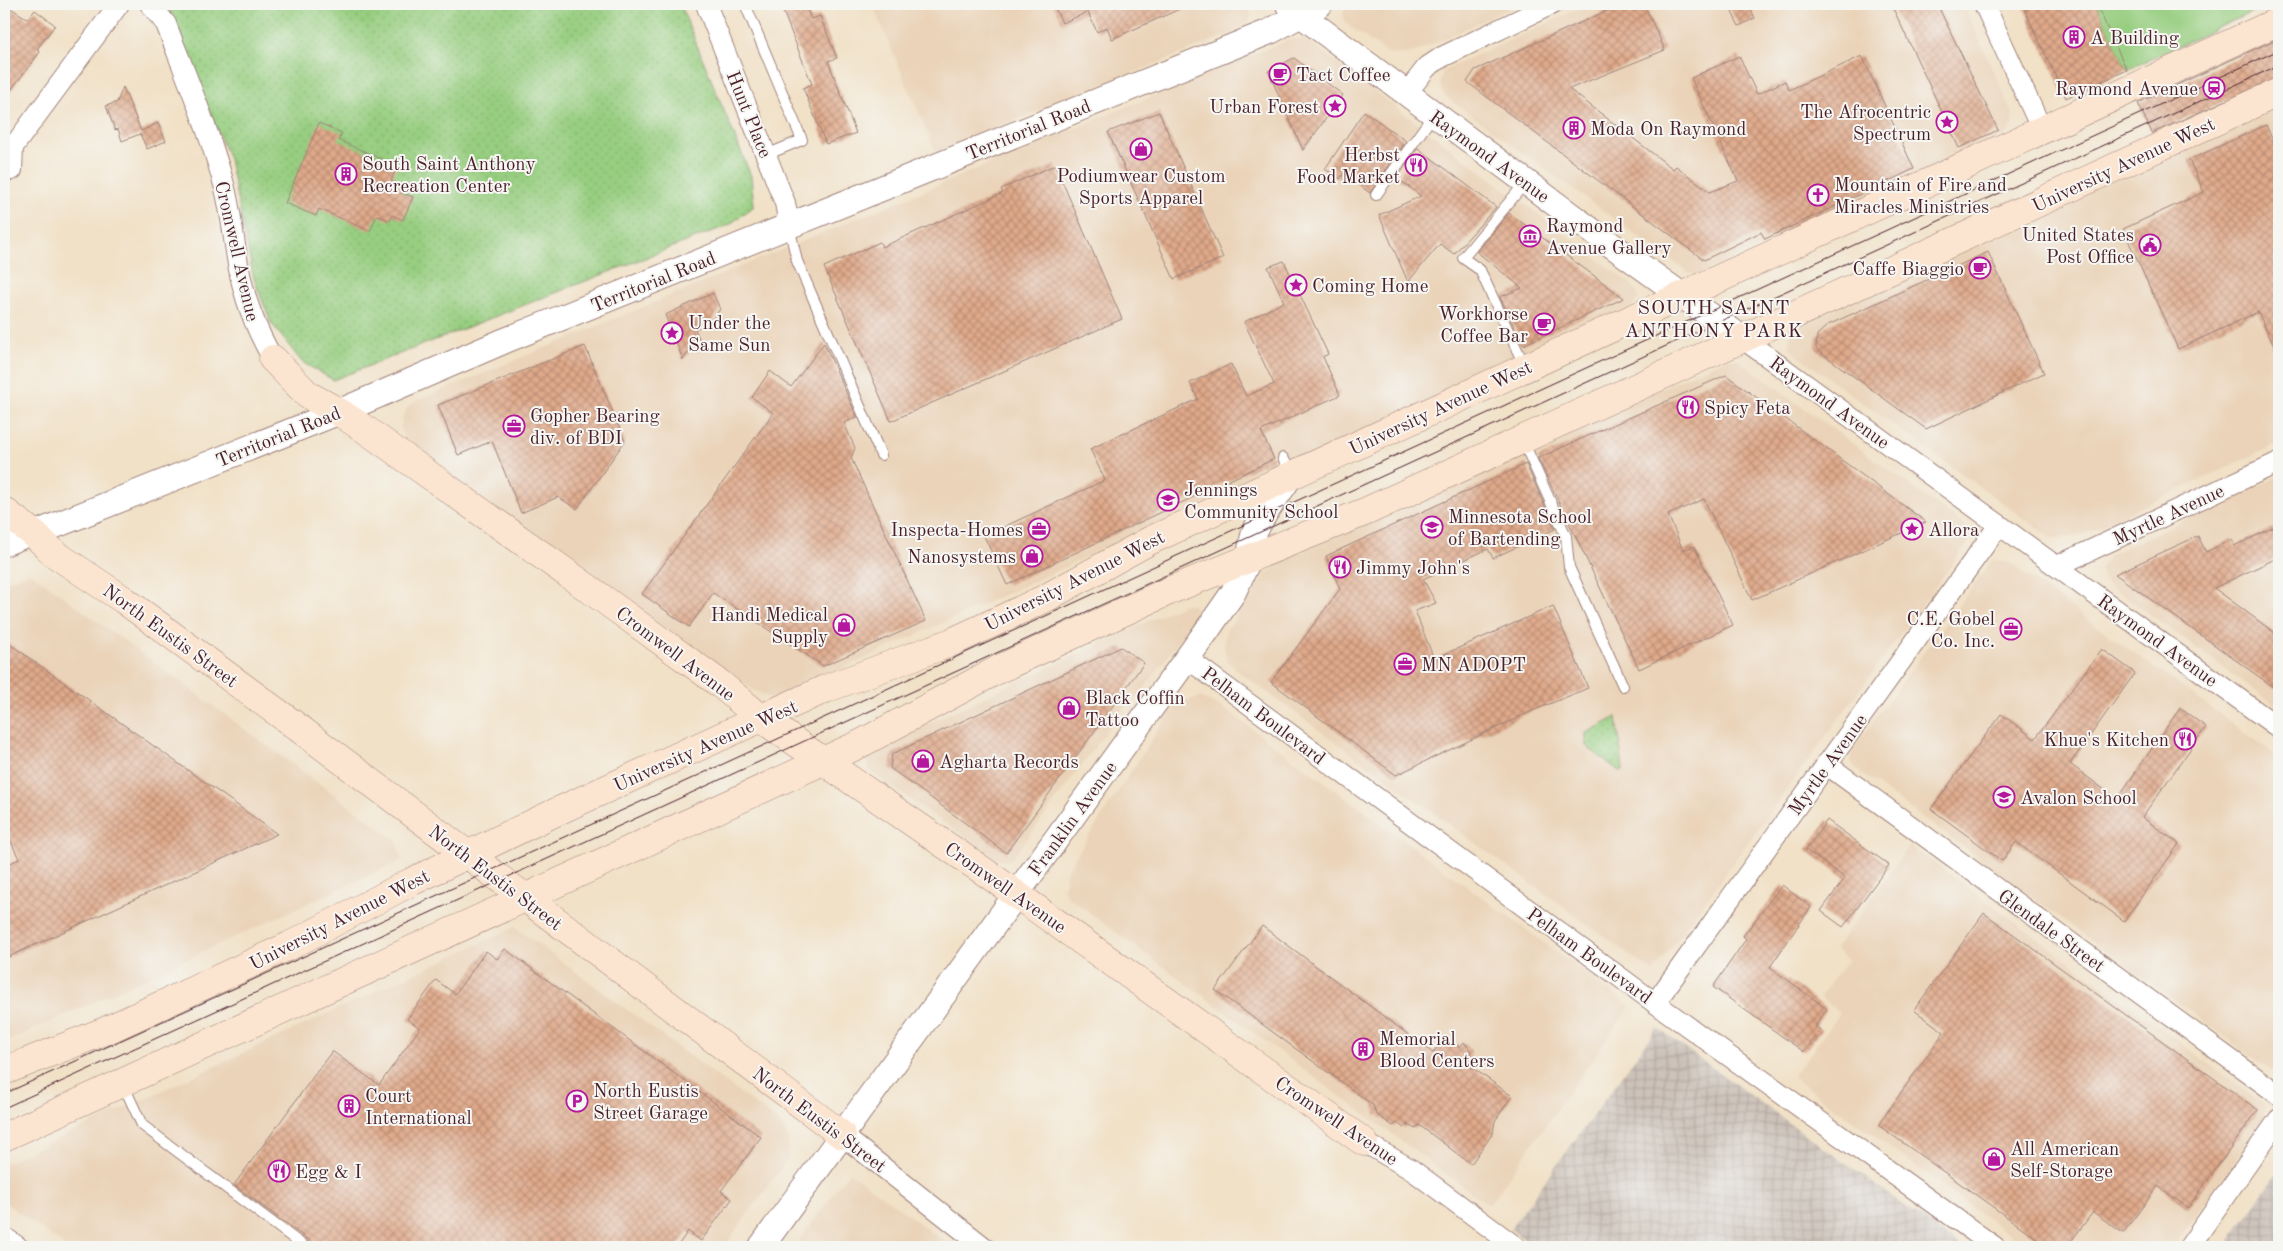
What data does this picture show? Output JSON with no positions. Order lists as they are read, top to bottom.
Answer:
{
  "streets": {
    "main road": ["University Avenue West", "Cromwell Avenue", "North Eustis Street"],
    "street": [
      "Hunt Place",
      "Territorial Road",
      "Raymond Avenue",
      "Myrtle Avenue",
      "Pelham Boulevard",
      "Franklin Avenue",
      "Glendale Street"
    ]
  },
  "crossings": [
    ["Hunt Place", "Territorial Road"],
    ["Territorial Road", "Raymond Avenue"],
    ["Territorial Road", "Cromwell Avenue"],
    ["Territorial Road", "North Eustis Street"],
    ["Raymond Avenue", "University Avenue West"],
    ["Raymond Avenue", "Myrtle Avenue"],
    ["University Avenue West", "Cromwell Avenue"],
    ["University Avenue West", "North Eustis Street"],
    ["University Avenue West", "Franklin Avenue"],
    ["Cromwell Avenue", "Franklin Avenue"],
    ["Myrtle Avenue", "Pelham Boulevard"],
    ["Myrtle Avenue", "Glendale Street"],
    ["North Eustis Street", "Franklin Avenue"],
    ["Pelham Boulevard", "Franklin Avenue"]
  ],
  "districts": ["SOUTH SAINT ANTHONY PARK"],
  "places": {
    "building": [
      "A Building",
      "Moda On Raymond",
      "South Saint Anthony Recreation Center",
      "Memorial Blood Centers",
      "Court International"
    ],
    "cafe": ["Tact Coffee", "Caffe Biaggio", "Workhorse Coffee Bar"],
    "station": ["Raymond Avenue"],
    "place": [
      "Urban Forest",
      "The Afrocentric Spectrum",
      "Coming Home",
      "Under the Same Sun",
      "Allora"
    ],
    "shop": [
      "Podiumwear Custom Sports Apparel",
      "Nanosystems",
      "Handi Medical Supply",
      "Black Coffin Tattoo",
      "Agharta Records",
      "All American Self-Storage"
    ],
    "restaurant": [
      "Herbst Food Market",
      "Spicy Feta",
      "Jimmy John's",
      "Khue's Kitchen",
      "Egg & I"
    ],
    "church": ["Mountain of Fire and Miracles Ministries"],
    "museum": ["Raymond Avenue Gallery"],
    "public building": ["United States Post Office"],
    "office": [
      "Gopher Bearing div. of BDI",
      "Inspecta-Homes",
      "C.E. Gobel Co. Inc.",
      "MN ADOPT"
    ],
    "school or university": ["Jennings Community School", "Minnesota School of Bartending", "Avalon School"],
    "parking": ["North Eustis Street Garage"]
  }
}
